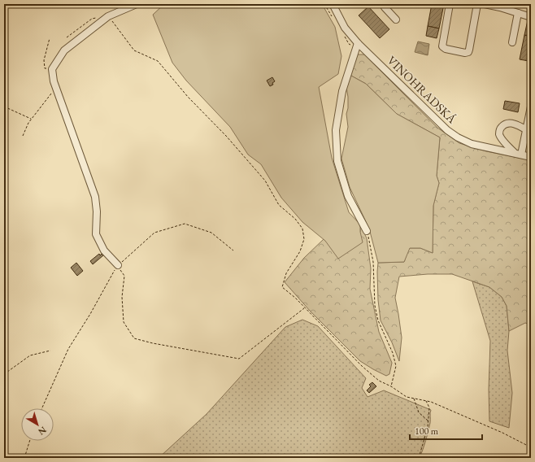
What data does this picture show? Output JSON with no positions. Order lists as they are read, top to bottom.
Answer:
{
  "streets": {
    "street": ["VINOHRADSKÁ"]
  },
  "scale_bar": "100 m",
  "north": "bottom right"
}
